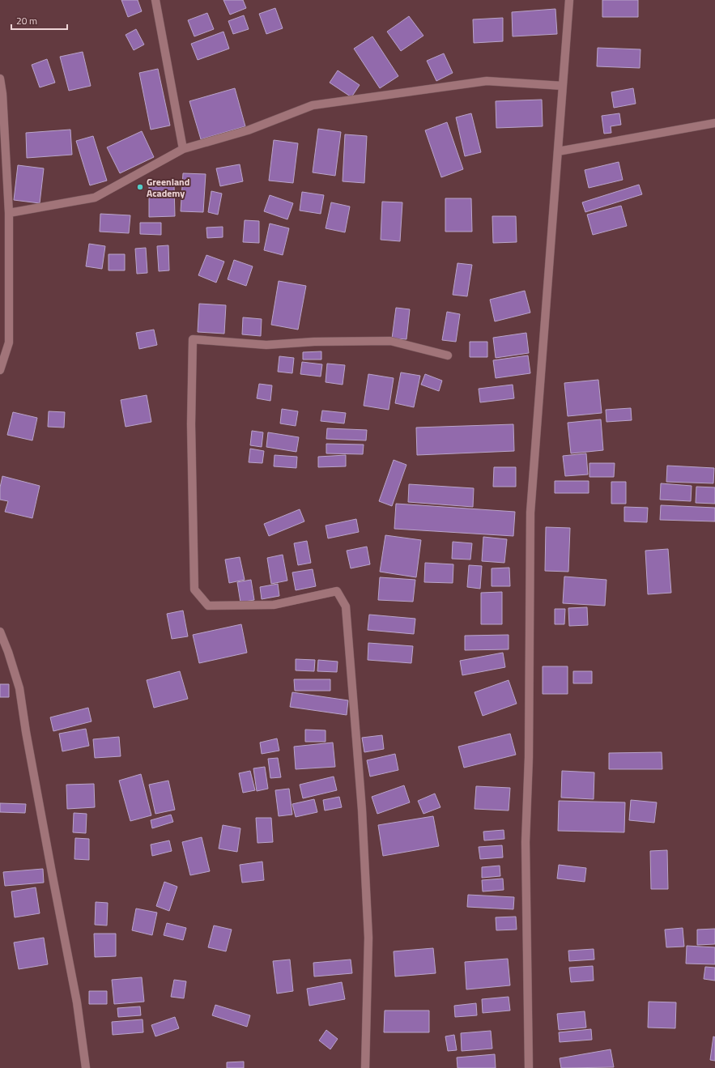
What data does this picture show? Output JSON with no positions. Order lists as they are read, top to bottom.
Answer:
{
  "places": ["Greenland Academy"],
  "scale_bar": "20 m"
}
